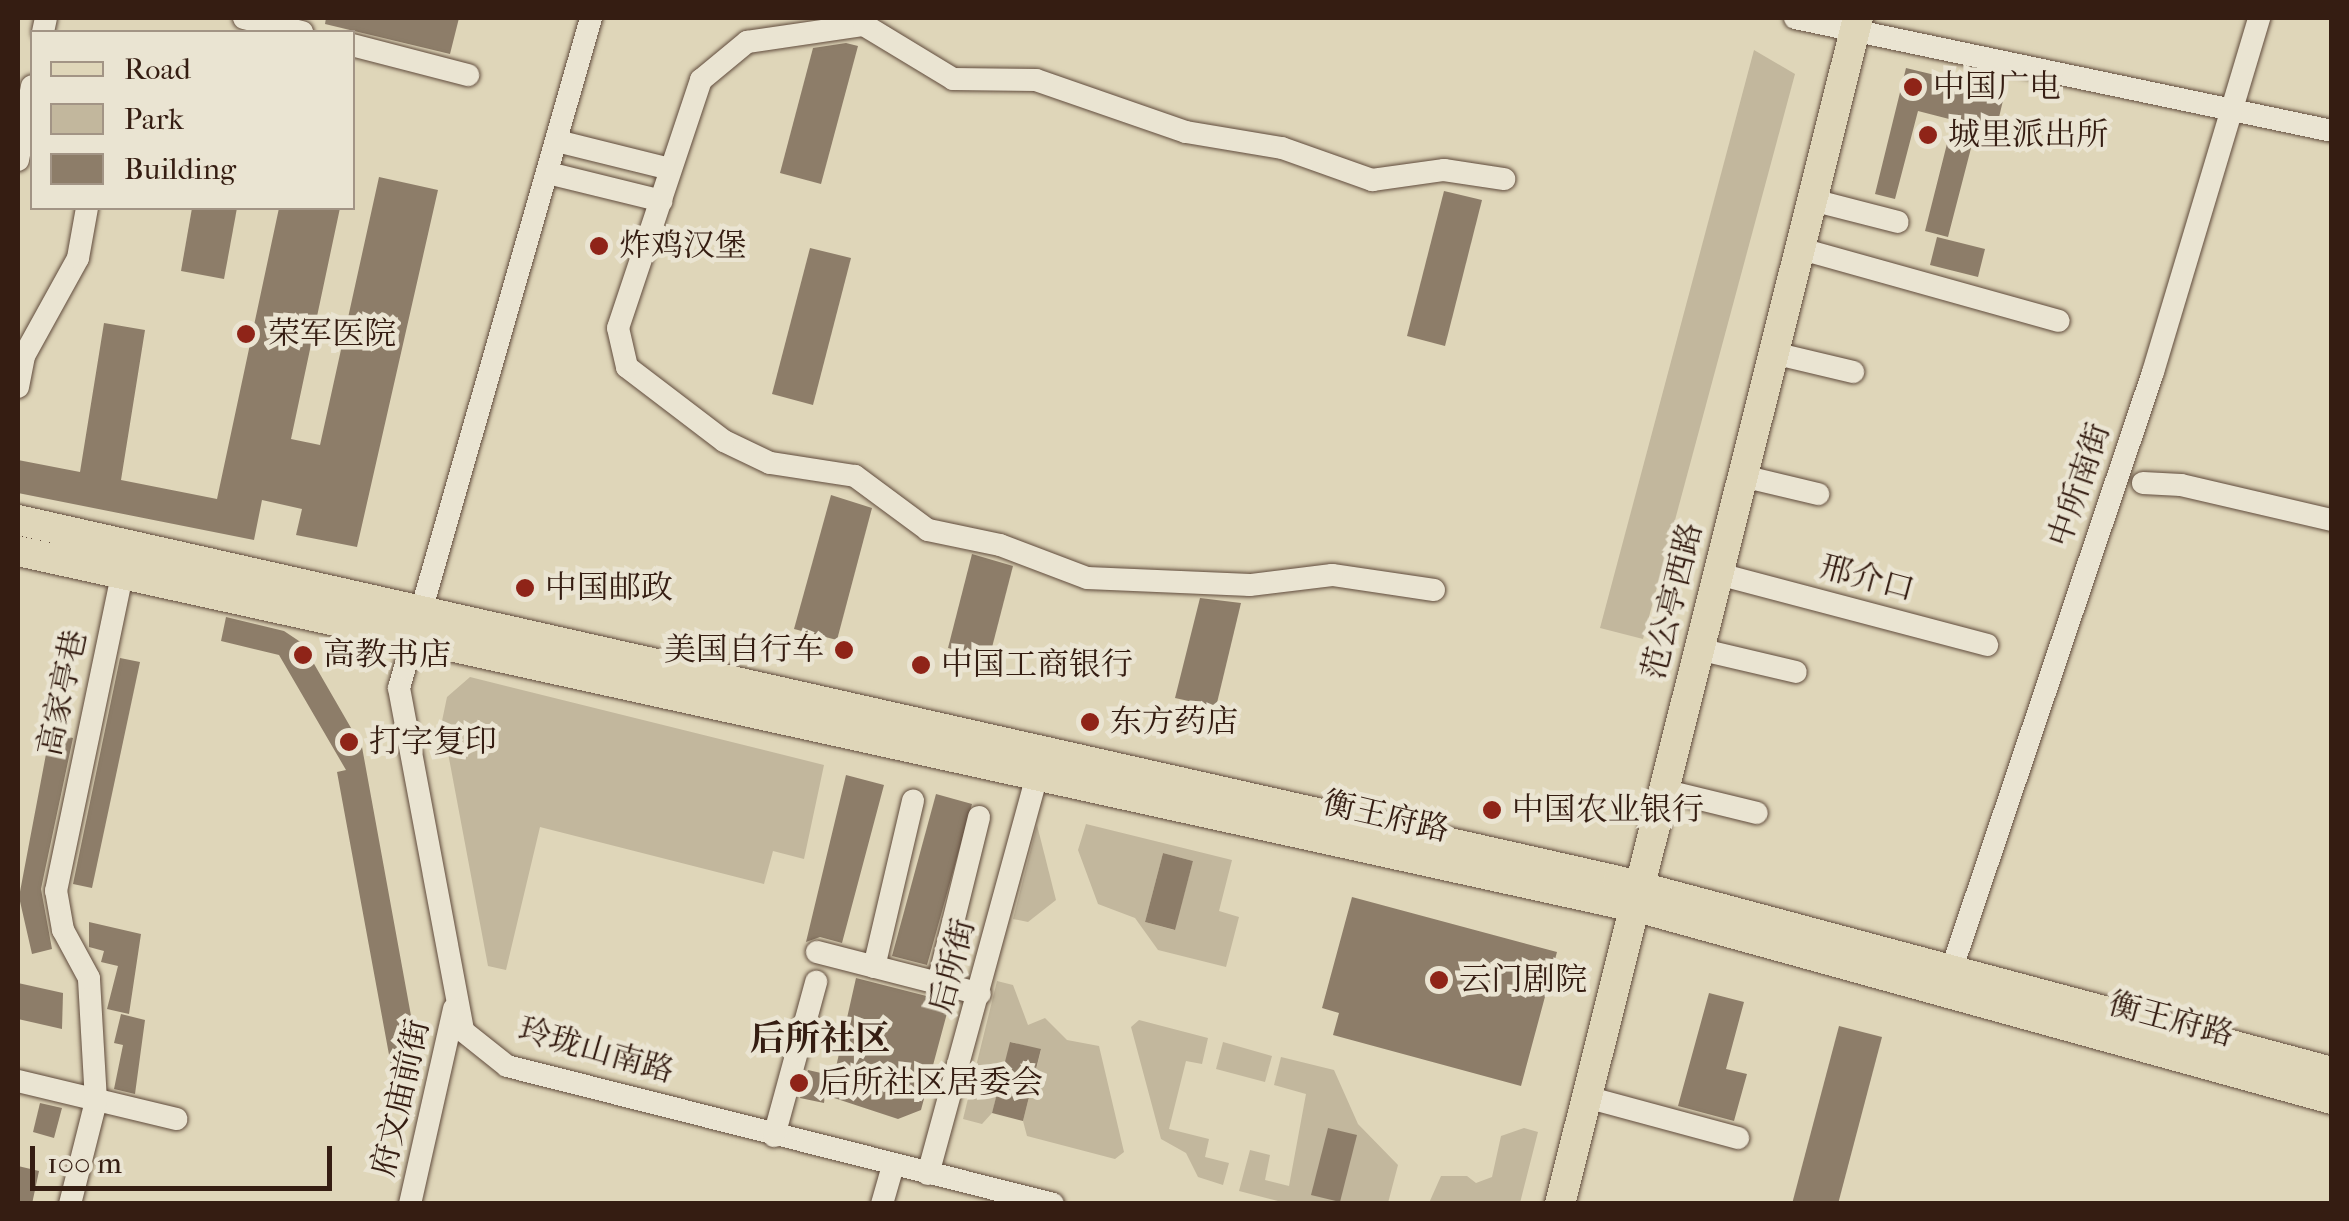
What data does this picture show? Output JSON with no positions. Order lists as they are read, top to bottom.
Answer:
{
  "streets": {
    "main road": ["范公亭西路", "衡王府路"],
    "street": [
      "中所南街",
      "邢介口",
      "高家亭巷",
      "后所街",
      "玲珑山南路",
      "府文庙前街"
    ]
  },
  "crossings": [
    ["中所南街", "衡王府路"],
    ["邢介口", "范公亭西路"],
    ["范公亭西路", "衡王府路"],
    ["衡王府路", "后所街"],
    ["衡王府路", "玲珑山南路"],
    ["后所街", "玲珑山南路"],
    ["玲珑山南路", "府文庙前街"]
  ],
  "districts": ["后所社区"],
  "places": [
    "中国广电",
    "城里派出所",
    "炸鸡汉堡",
    "荣军医院",
    "中国邮政",
    "美国自行车",
    "高教书店",
    "中国工商银行",
    "东方药店",
    "打字复印",
    "中国农业银行",
    "云门剧院",
    "后所社区居委会"
  ],
  "legend": ["Road", "Park", "Building"],
  "scale_bar": "100 m"
}
